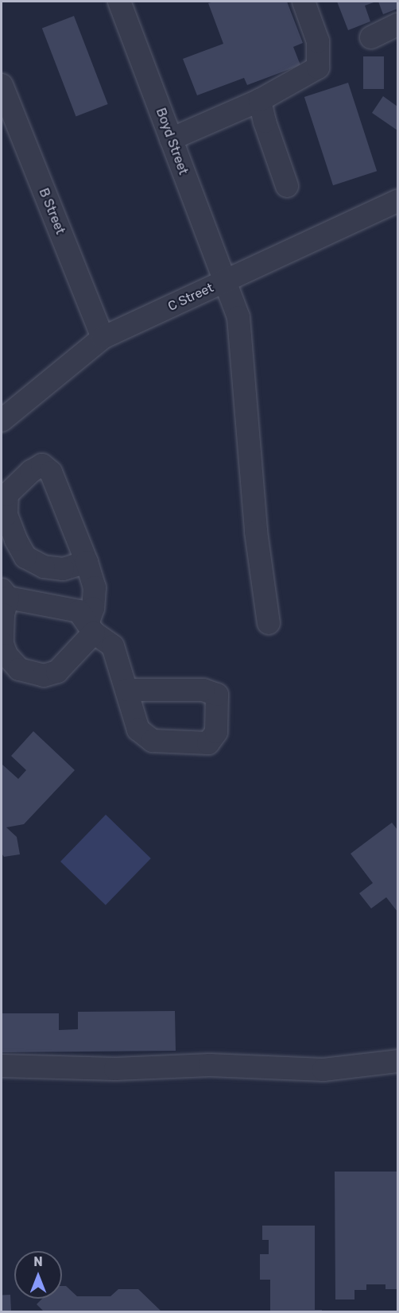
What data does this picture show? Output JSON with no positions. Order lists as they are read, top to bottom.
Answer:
{
  "streets": {
    "street": ["Boyd Street", "B Street", "C Street"]
  },
  "crossings": [
    ["Boyd Street", "C Street"],
    ["B Street", "C Street"]
  ],
  "north": "top"
}
